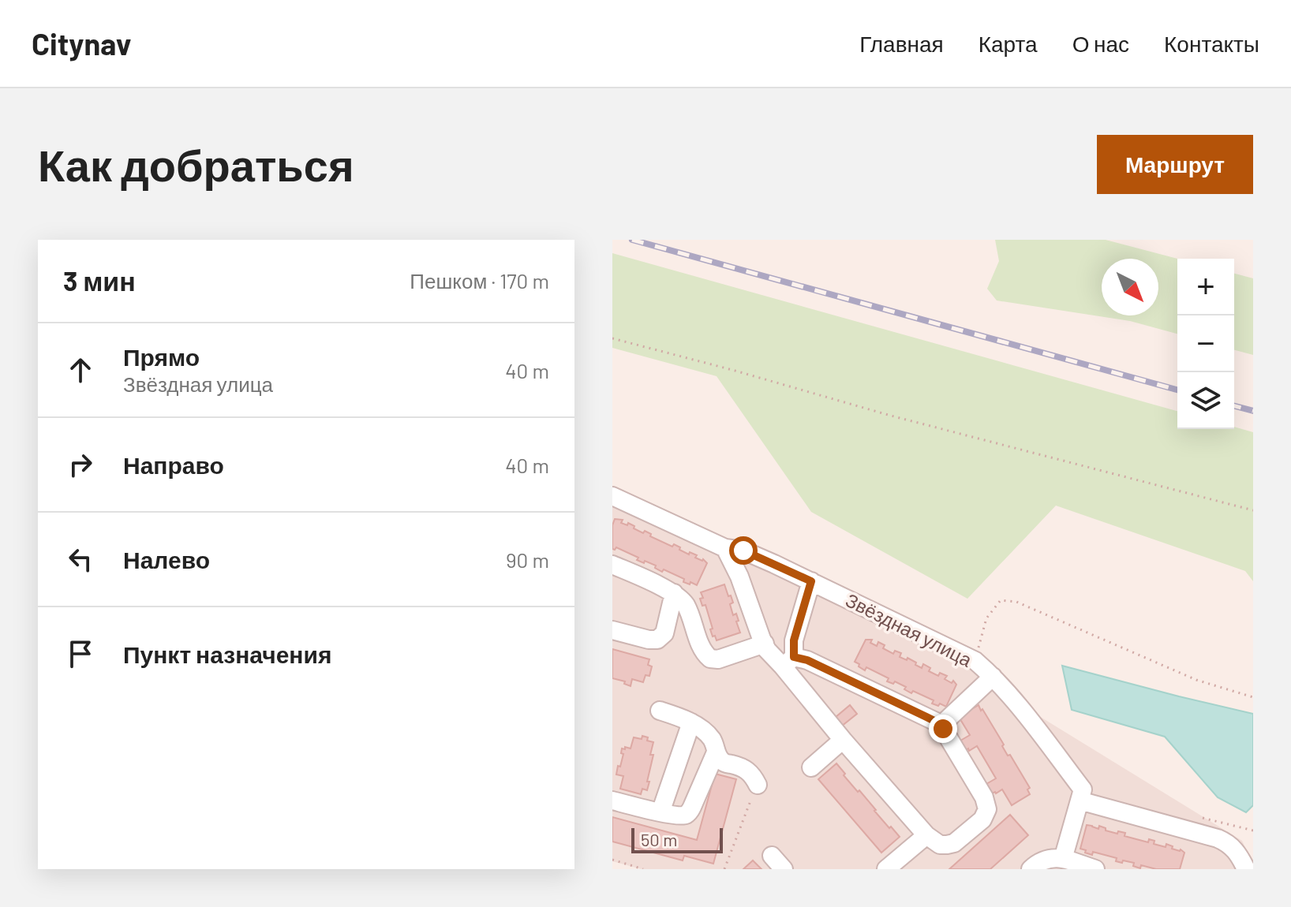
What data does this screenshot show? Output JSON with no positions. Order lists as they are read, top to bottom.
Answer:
{
  "streets": {
    "street": ["Звёздная улица"]
  },
  "scale_bar": "50 m",
  "north": "bottom right",
  "page": {
    "header": "Citynav",
    "nav": [
      "Главная",
      "Карта",
      "О нас",
      "Контакты"
    ],
    "buttons": "Маршрут",
    "title": "Как добраться",
    "heading": ["3 мин", "Пешком · 170 m"],
    "map_buttons": ["+", "−"],
    "list": [
      ["Прямо", "Звёздная улица", "40 m"],
      ["Направо", "40 m"],
      ["Налево", "90 m"],
      "Пункт назначения"
    ],
    "scale": "50 m"
  }
}
